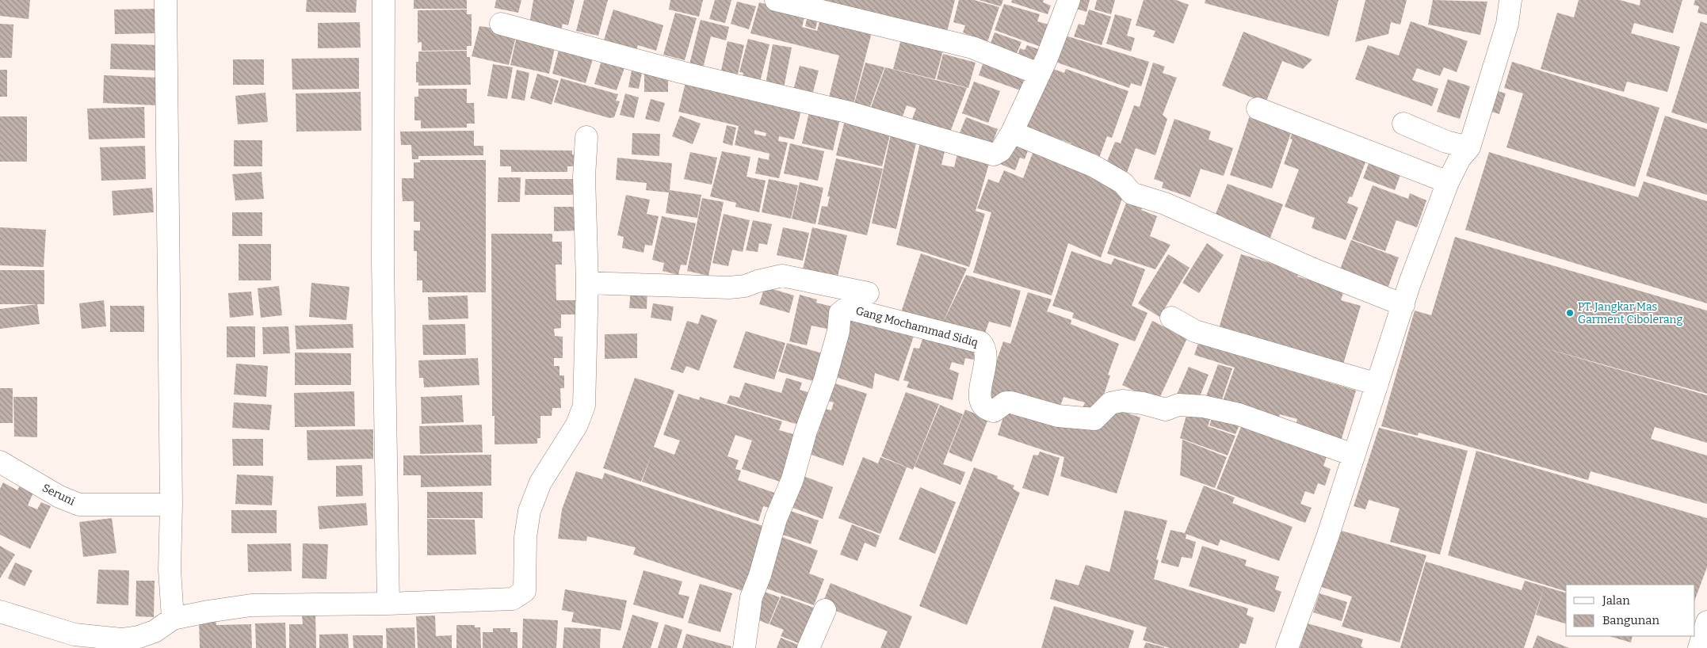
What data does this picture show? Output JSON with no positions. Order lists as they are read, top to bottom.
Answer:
{
  "streets": {
    "street": ["Gang Mochammad Sidiq", "Seruni"]
  },
  "places": ["PT. Jangkar Mas Garment Cibolerang"],
  "legend": ["Jalan", "Bangunan"]
}
